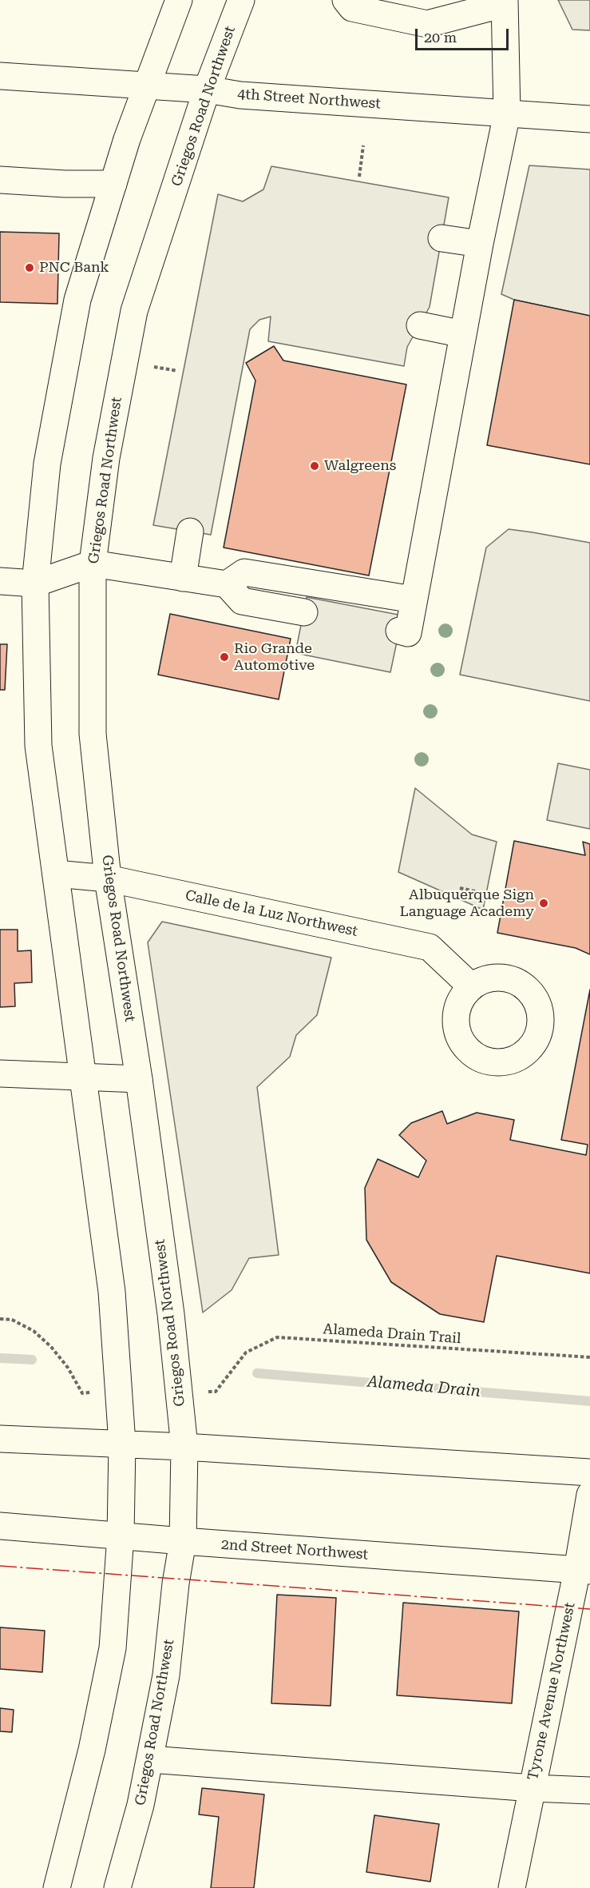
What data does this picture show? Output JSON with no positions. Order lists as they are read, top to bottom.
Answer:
{
  "streets": {
    "main road": [
      "4th Street Northwest",
      "Griegos Road Northwest",
      "Calle de la Luz Northwest",
      "2nd Street Northwest",
      "Tyrone Avenue Northwest"
    ],
    "path": ["Alameda Drain Trail"]
  },
  "crossings": [
    ["4th Street Northwest", "Griegos Road Northwest"],
    ["Griegos Road Northwest", "Calle de la Luz Northwest"],
    ["Griegos Road Northwest", "2nd Street Northwest"],
    ["2nd Street Northwest", "Tyrone Avenue Northwest"]
  ],
  "water": ["Alameda Drain"],
  "places": [
    "PNC Bank",
    "Walgreens",
    "Rio Grande Automotive",
    "Albuquerque Sign Language Academy"
  ],
  "scale_bar": "20 m"
}
